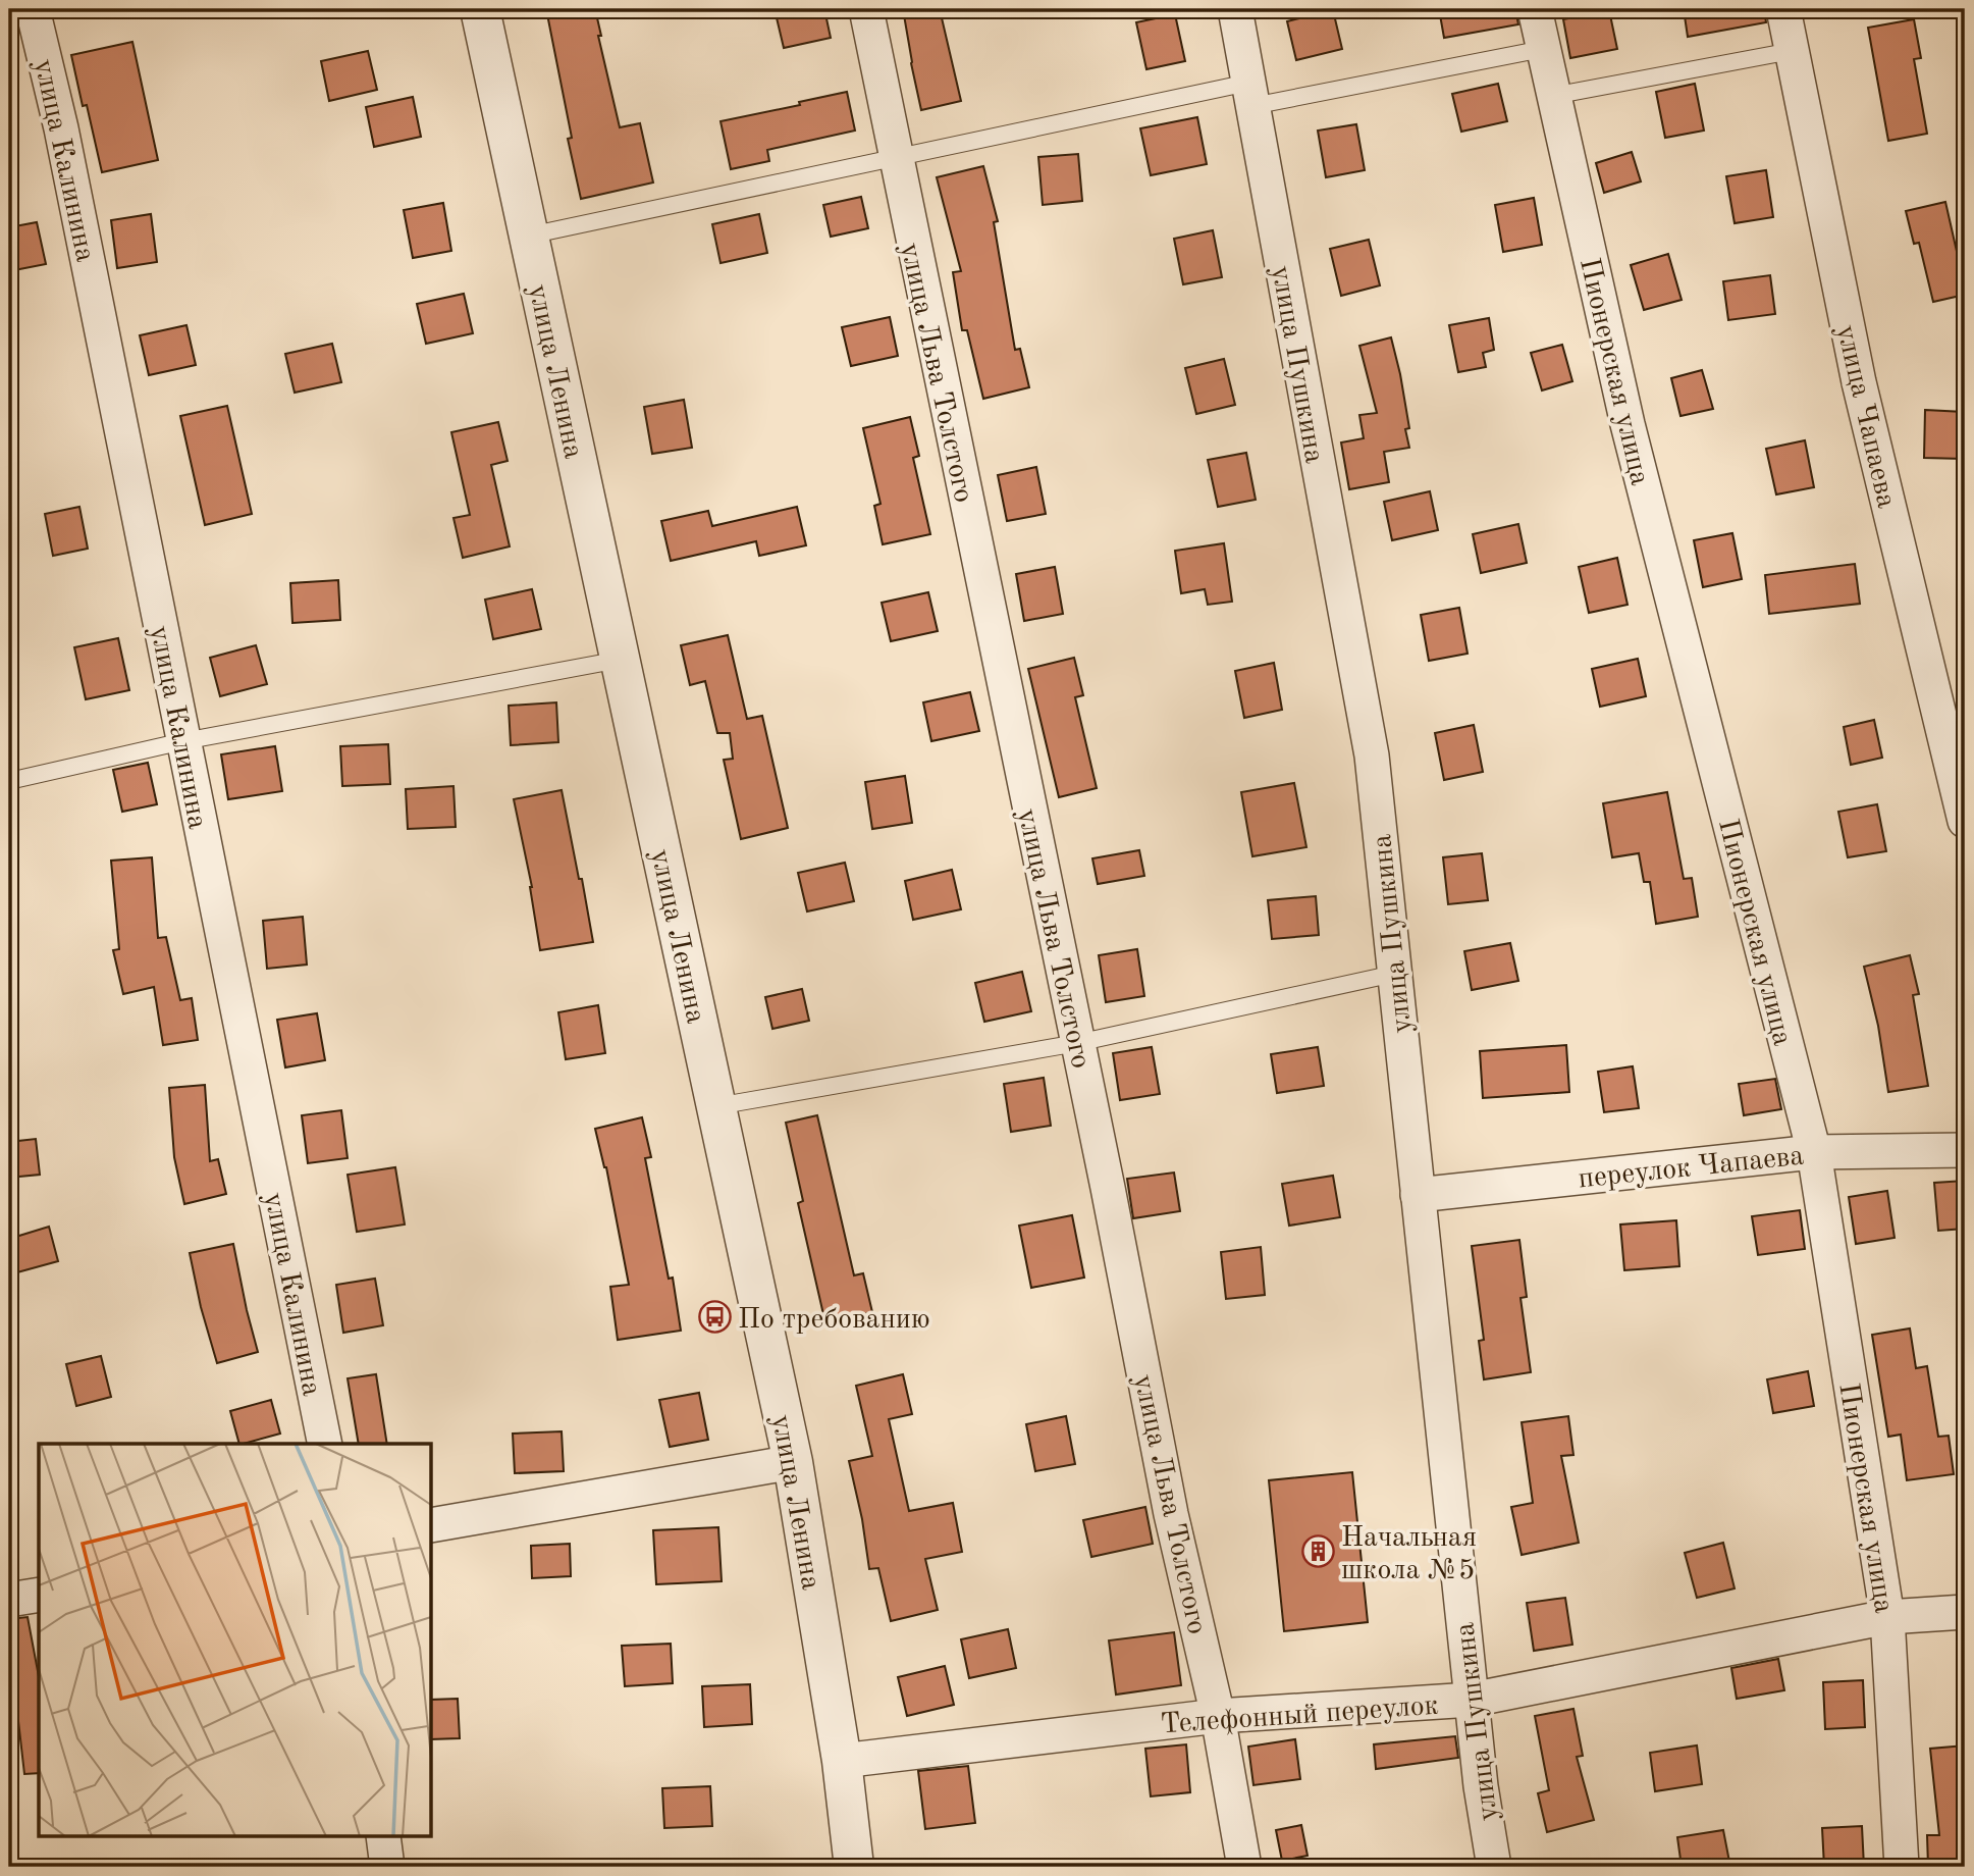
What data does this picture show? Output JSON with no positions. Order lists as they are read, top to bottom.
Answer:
{
  "streets": {
    "street": [
      "улица Калинина",
      "улица Пушкина",
      "улица Ленина",
      "Пионерская улица",
      "улица Льва Толстого",
      "улица Чапаева",
      "переулок Чапаева",
      "Телефонный переулок"
    ]
  },
  "crossings": [
    ["улица Пушкина", "переулок Чапаева"],
    ["улица Пушкина", "Телефонный переулок"],
    ["улица Ленина", "Телефонный переулок"],
    ["Пионерская улица", "переулок Чапаева"],
    ["Пионерская улица", "Телефонный переулок"],
    ["улица Льва Толстого", "Телефонный переулок"]
  ],
  "places": {
    "bus stop": ["По требованию"],
    "building": ["Начальная школа №5"]
  }
}
